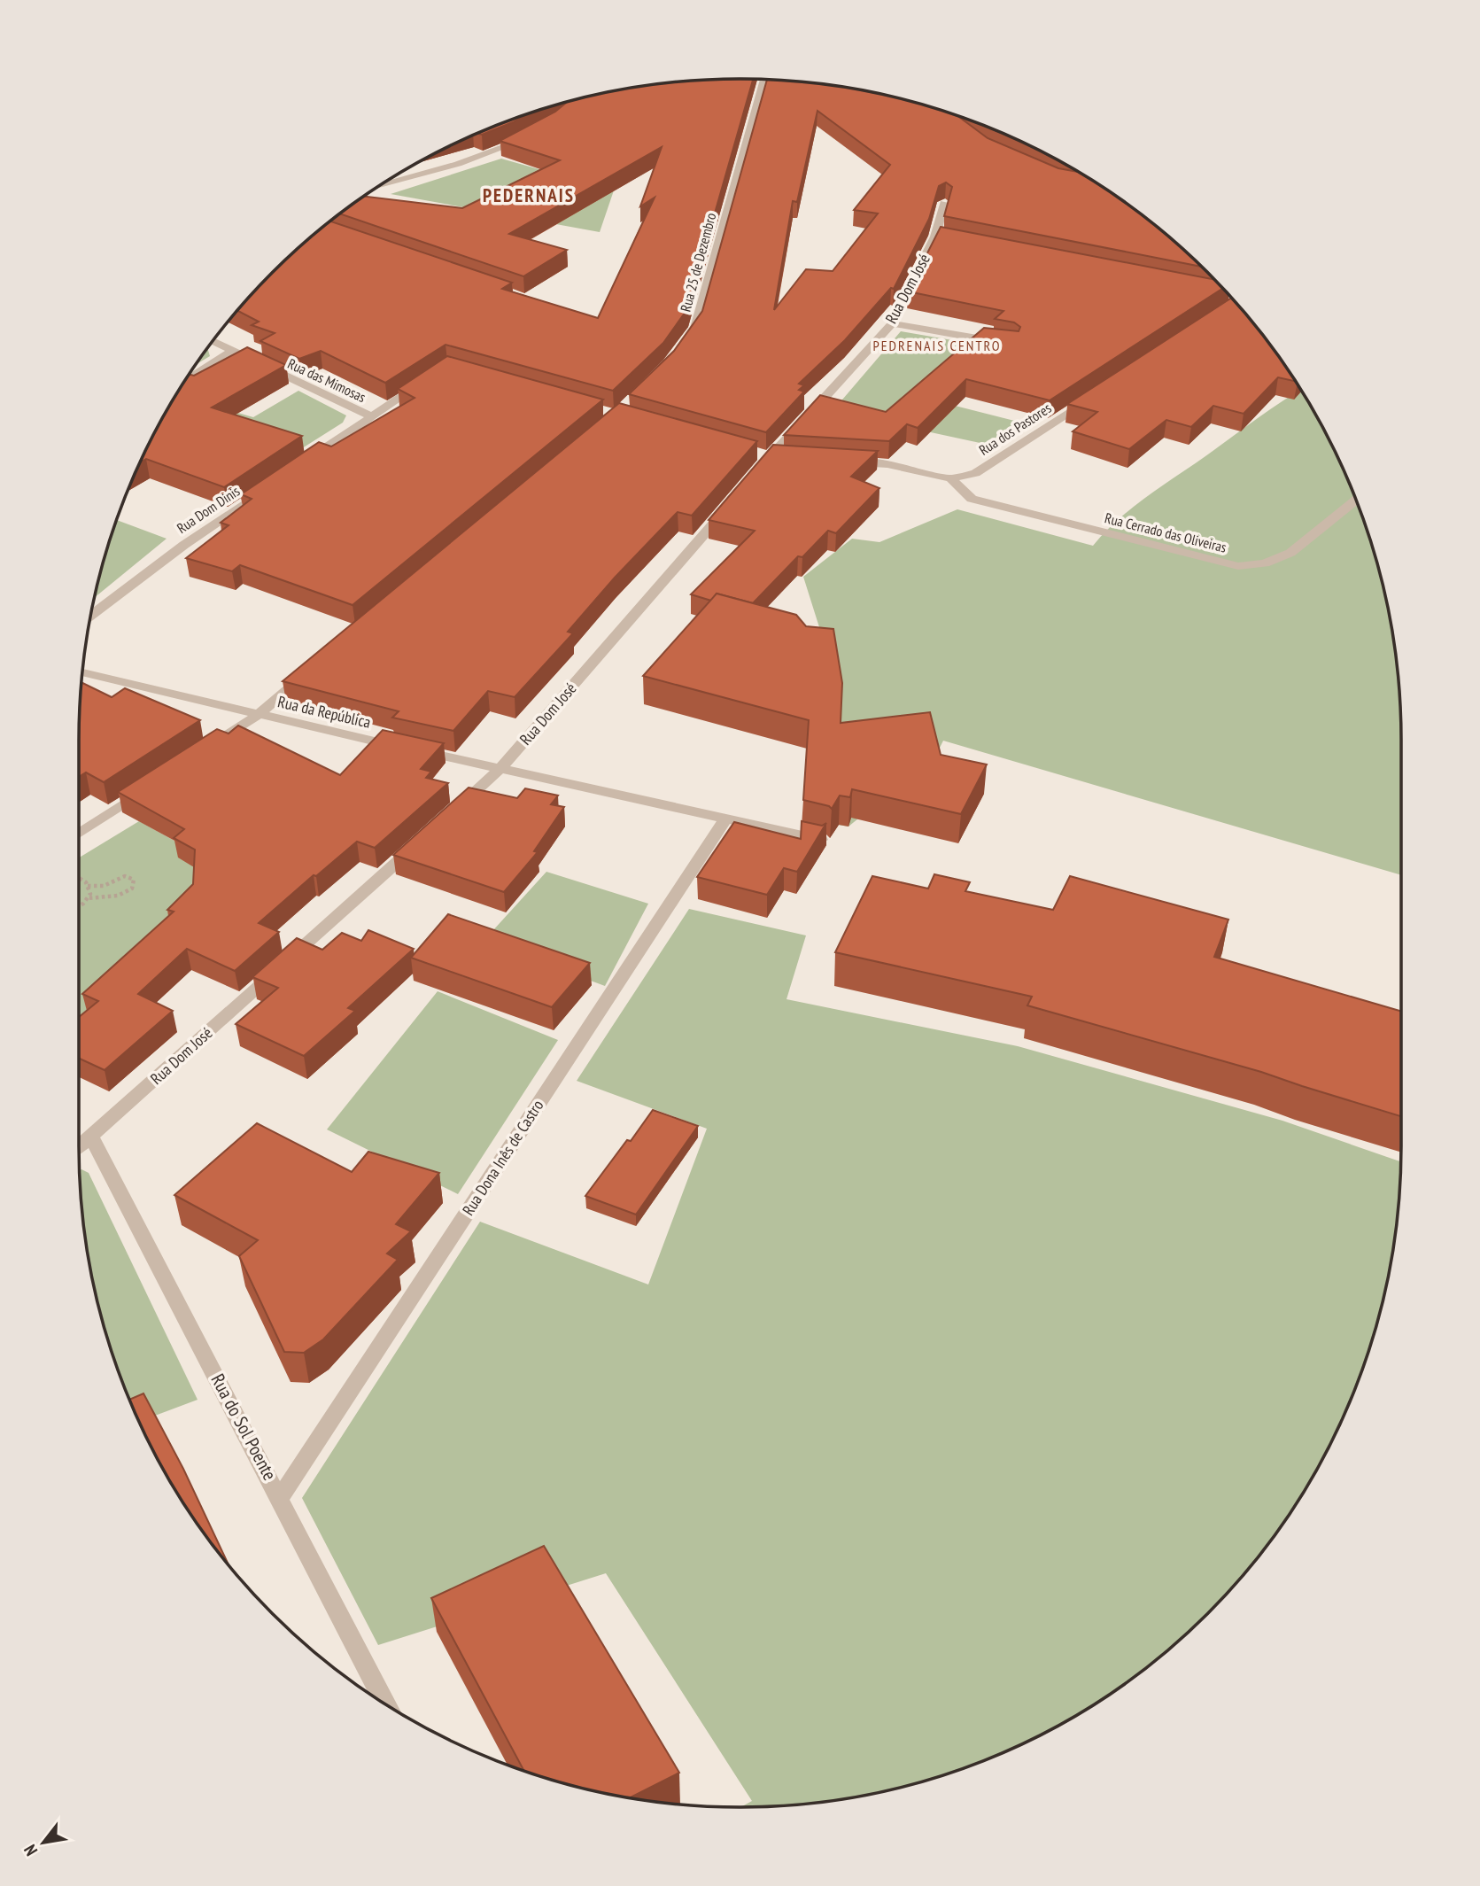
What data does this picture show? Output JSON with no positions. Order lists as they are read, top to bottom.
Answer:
{
  "streets": {
    "street": [
      "Rua 25 de Dezembro",
      "Rua Dom José",
      "Rua das Mimosas",
      "Rua dos Pastores",
      "Rua Dom Dinis",
      "Rua Cerrado das Oliveiras",
      "Rua da República",
      "Rua Dona Inês de Castro",
      "Rua do Sol Poente"
    ]
  },
  "crossings": [
    ["Rua Dom José", "Rua da República"],
    ["Rua Dom José", "Rua do Sol Poente"],
    ["Rua dos Pastores", "Rua Cerrado das Oliveiras"],
    ["Rua da República", "Rua Dona Inês de Castro"],
    ["Rua Dona Inês de Castro", "Rua do Sol Poente"]
  ],
  "districts": ["PEDERNAIS", "PEDRENAIS CENTRO"],
  "north": "bottom left"
}
